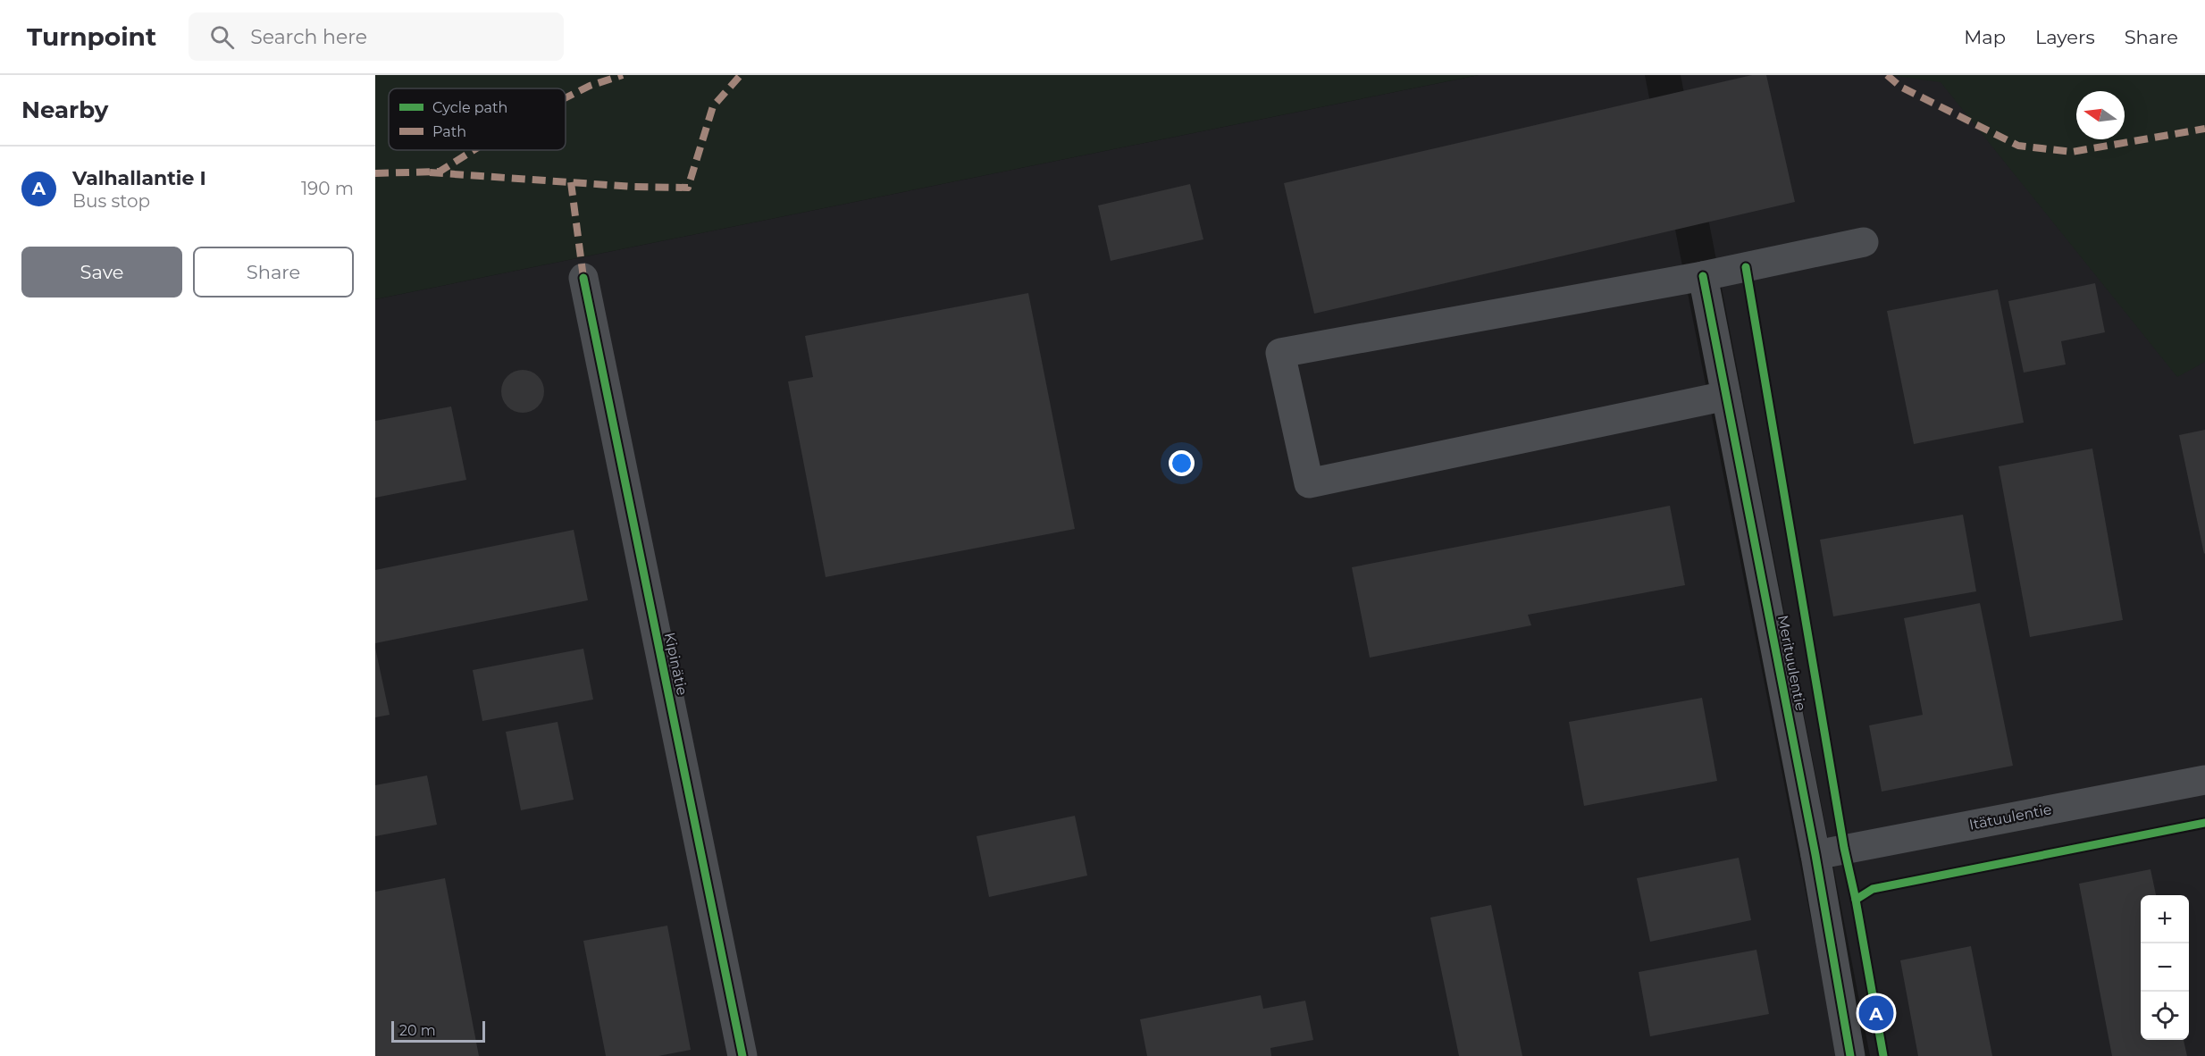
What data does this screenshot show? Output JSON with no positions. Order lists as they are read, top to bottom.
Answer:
{
  "streets": {
    "street": ["Merituulentie", "Kipinätie", "Itätuulentie"]
  },
  "crossings": [
    ["Merituulentie", "Itätuulentie"]
  ],
  "legend": ["Cycle path", "Path"],
  "scale_bar": "20 m",
  "north": "left",
  "page": {
    "header": "Turnpoint",
    "search": "Search here",
    "nav": ["Map", "Layers", "Share"],
    "heading": "Nearby",
    "list": [
      {
        "mark": "A",
        "name": "Valhallantie I",
        "note": "Bus stop",
        "value": "190 m"
      }
    ],
    "buttons": ["Save", "Share"],
    "map_buttons": ["+", "−"],
    "pins": "A",
    "scale": "20 m"
  }
}
